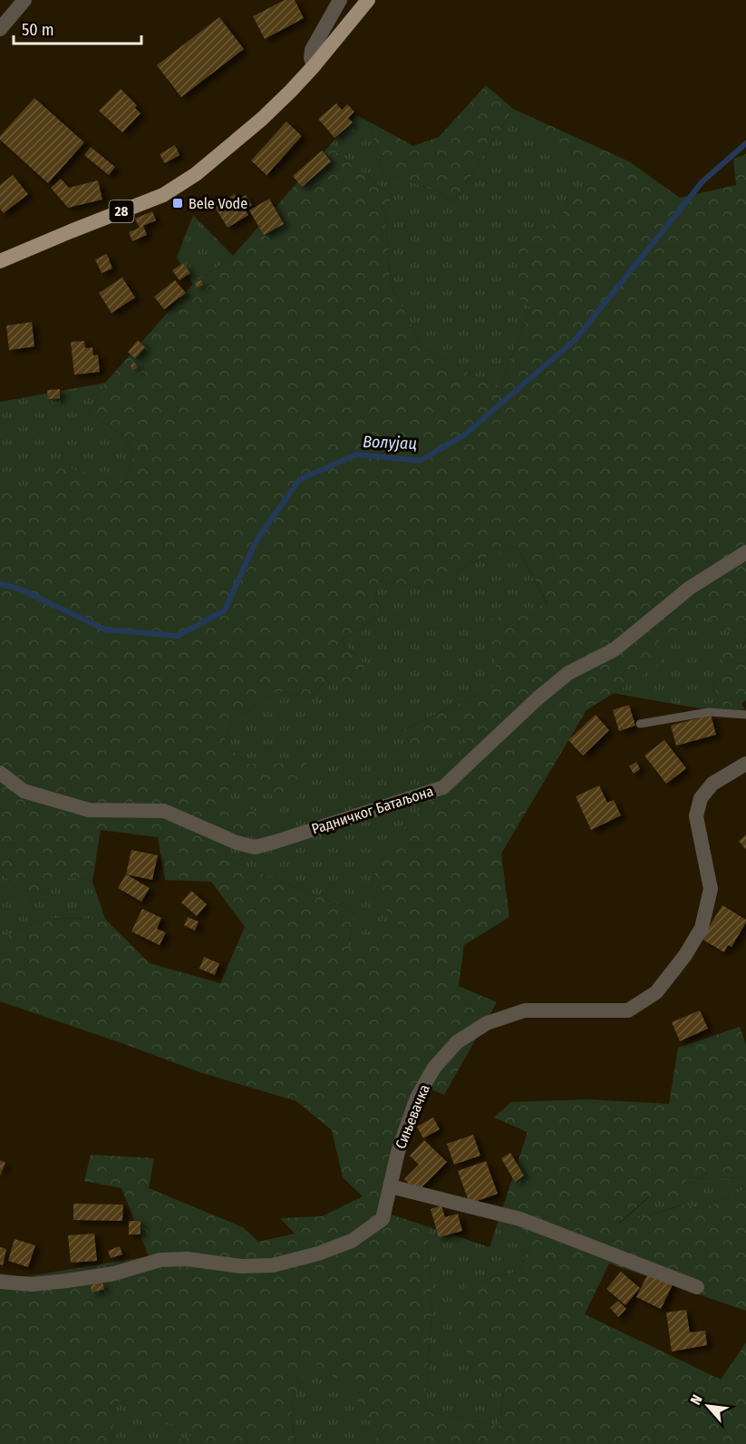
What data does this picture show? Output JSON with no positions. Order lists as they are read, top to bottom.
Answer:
{
  "streets": {
    "main road": ["28"],
    "street": ["Радничког Батаљона", "Сињевачка"]
  },
  "water": ["Волујац"],
  "places": {
    "transit": ["Bele Vode"]
  },
  "scale_bar": "50 m",
  "north": "top left"
}
